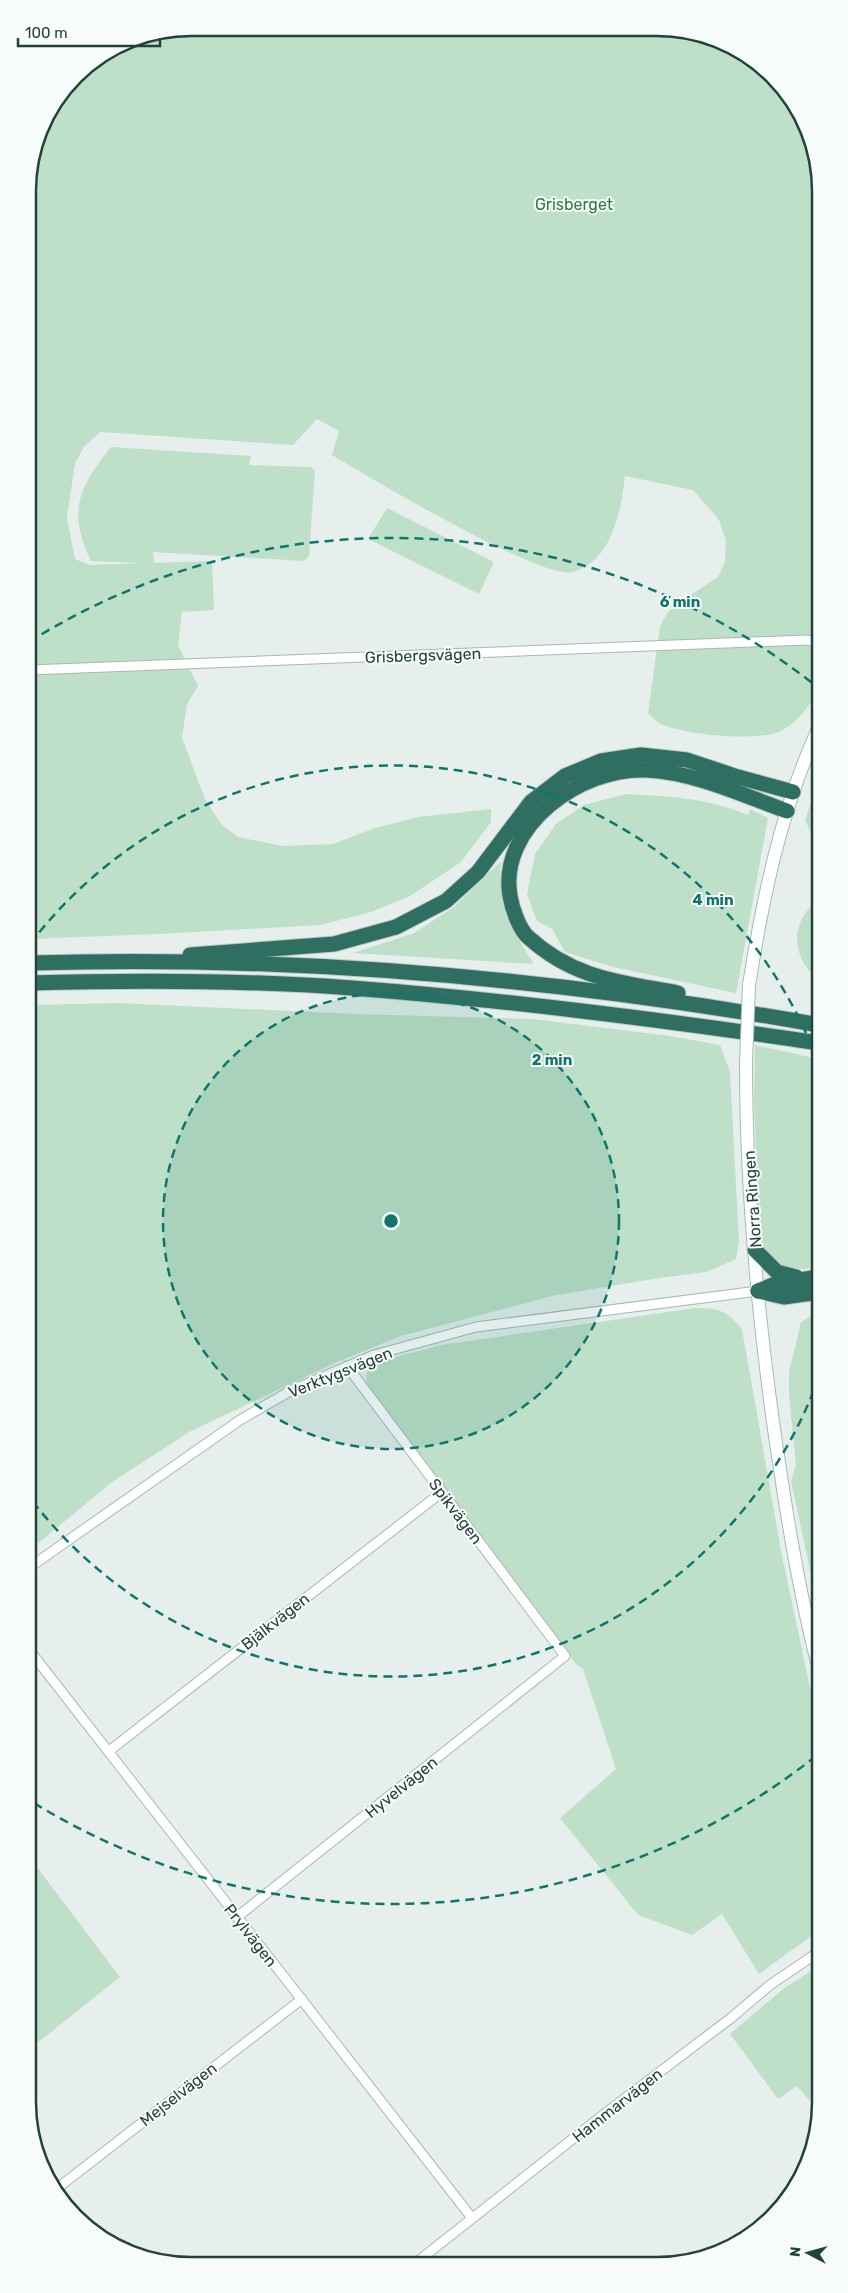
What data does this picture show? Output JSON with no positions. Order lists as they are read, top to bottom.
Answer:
{
  "streets": {
    "main road": ["Norra Ringen"],
    "street": [
      "Grisbergsvägen",
      "Verktygsvägen",
      "Spikvägen",
      "Bjälkvägen",
      "Hyvelvägen",
      "Prylvägen",
      "Mejselvägen",
      "Hammarvägen"
    ]
  },
  "crossings": [
    ["Norra Ringen", "Verktygsvägen"],
    ["Verktygsvägen", "Spikvägen"],
    ["Spikvägen", "Bjälkvägen"],
    ["Spikvägen", "Hyvelvägen"],
    ["Bjälkvägen", "Prylvägen"],
    ["Hyvelvägen", "Prylvägen"],
    ["Prylvägen", "Mejselvägen"],
    ["Prylvägen", "Hammarvägen"]
  ],
  "parks": ["Grisberget"],
  "scale_bar": "100 m",
  "north": "left",
  "rings": ["6 min", "4 min", "2 min"]
}
